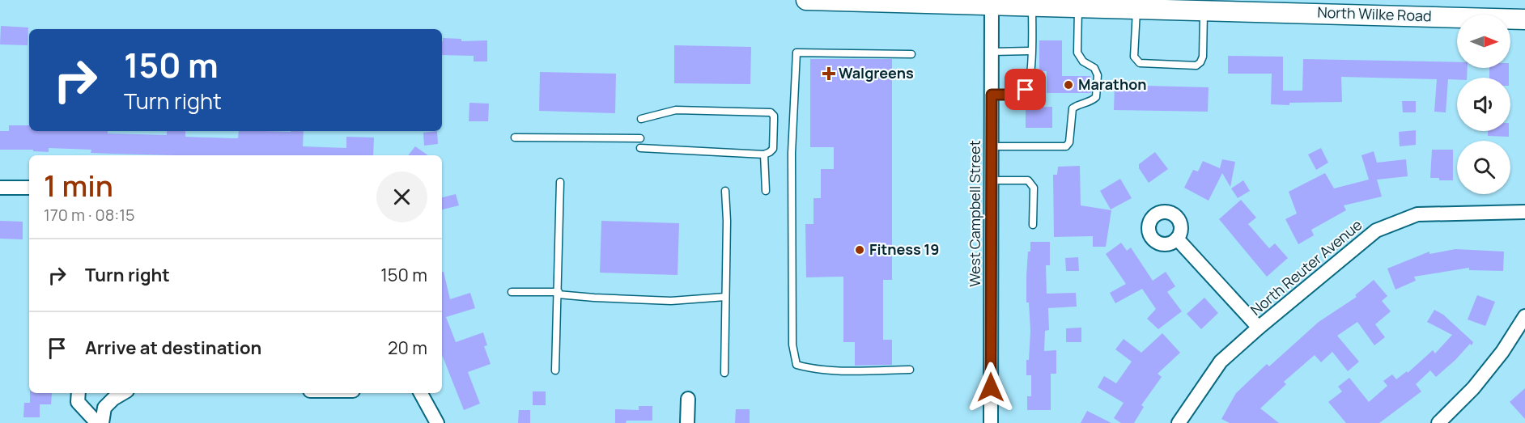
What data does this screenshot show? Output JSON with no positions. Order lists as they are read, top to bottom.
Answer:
{
  "streets": {
    "main road": ["North Wilke Road"],
    "street": ["West Campbell Street", "North Reuter Avenue"]
  },
  "crossings": [
    ["North Wilke Road", "West Campbell Street"]
  ],
  "places": {
    "health": ["Walgreens"],
    "other": ["Marathon", "Fitness 19"]
  },
  "north": "right",
  "page": {
    "turn": ["150 m", "Turn right"],
    "heading": ["1 min", "170 m · 08:15"],
    "list": [
      {
        "name": "Turn right",
        "value": "150 m"
      },
      {
        "name": "Arrive at destination",
        "value": "20 m"
      }
    ]
  }
}
